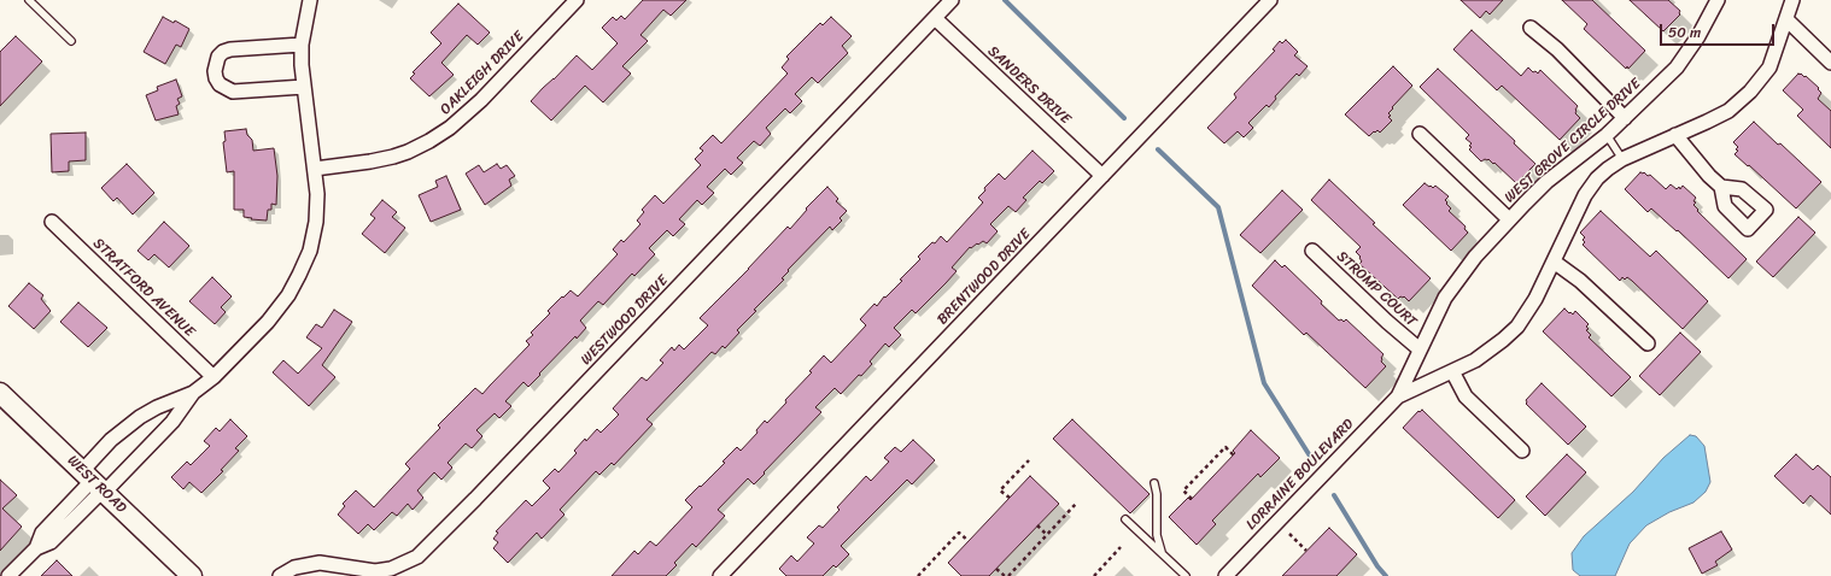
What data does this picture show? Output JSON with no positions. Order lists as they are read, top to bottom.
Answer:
{
  "streets": {
    "main road": ["WEST ROAD"],
    "street": [
      "OAKLEIGH DRIVE",
      "SANDERS DRIVE",
      "WEST GROVE CIRCLE DRIVE",
      "BRENTWOOD DRIVE",
      "STRATFORD AVENUE",
      "STROMP COURT",
      "WESTWOOD DRIVE",
      "LORRAINE BOULEVARD"
    ]
  },
  "crossings": [
    ["SANDERS DRIVE", "BRENTWOOD DRIVE"],
    ["SANDERS DRIVE", "WESTWOOD DRIVE"],
    ["WEST GROVE CIRCLE DRIVE", "STROMP COURT"],
    ["WEST GROVE CIRCLE DRIVE", "LORRAINE BOULEVARD"]
  ],
  "scale_bar": "50 m"
}
